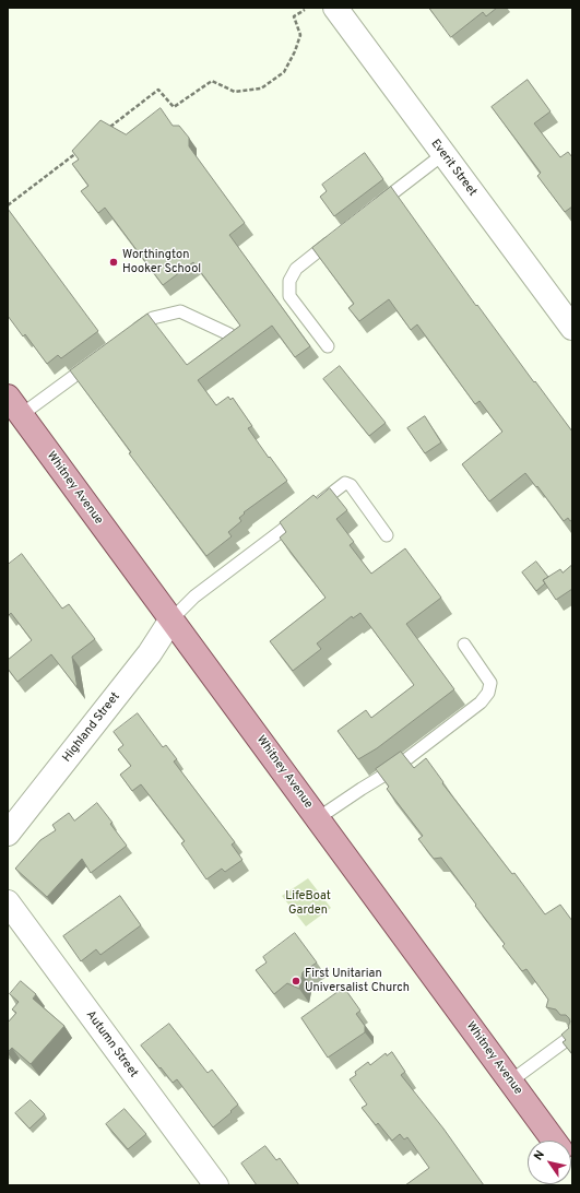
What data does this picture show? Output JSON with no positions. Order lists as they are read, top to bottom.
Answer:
{
  "streets": {
    "main road": ["Whitney Avenue"],
    "street": ["Everit Street", "Highland Street", "Autumn Street"]
  },
  "crossings": [
    ["Whitney Avenue", "Highland Street"]
  ],
  "parks": ["LifeBoat Garden"],
  "places": ["Worthington Hooker School", "First Unitarian Universalist Church"],
  "north": "top left"
}
